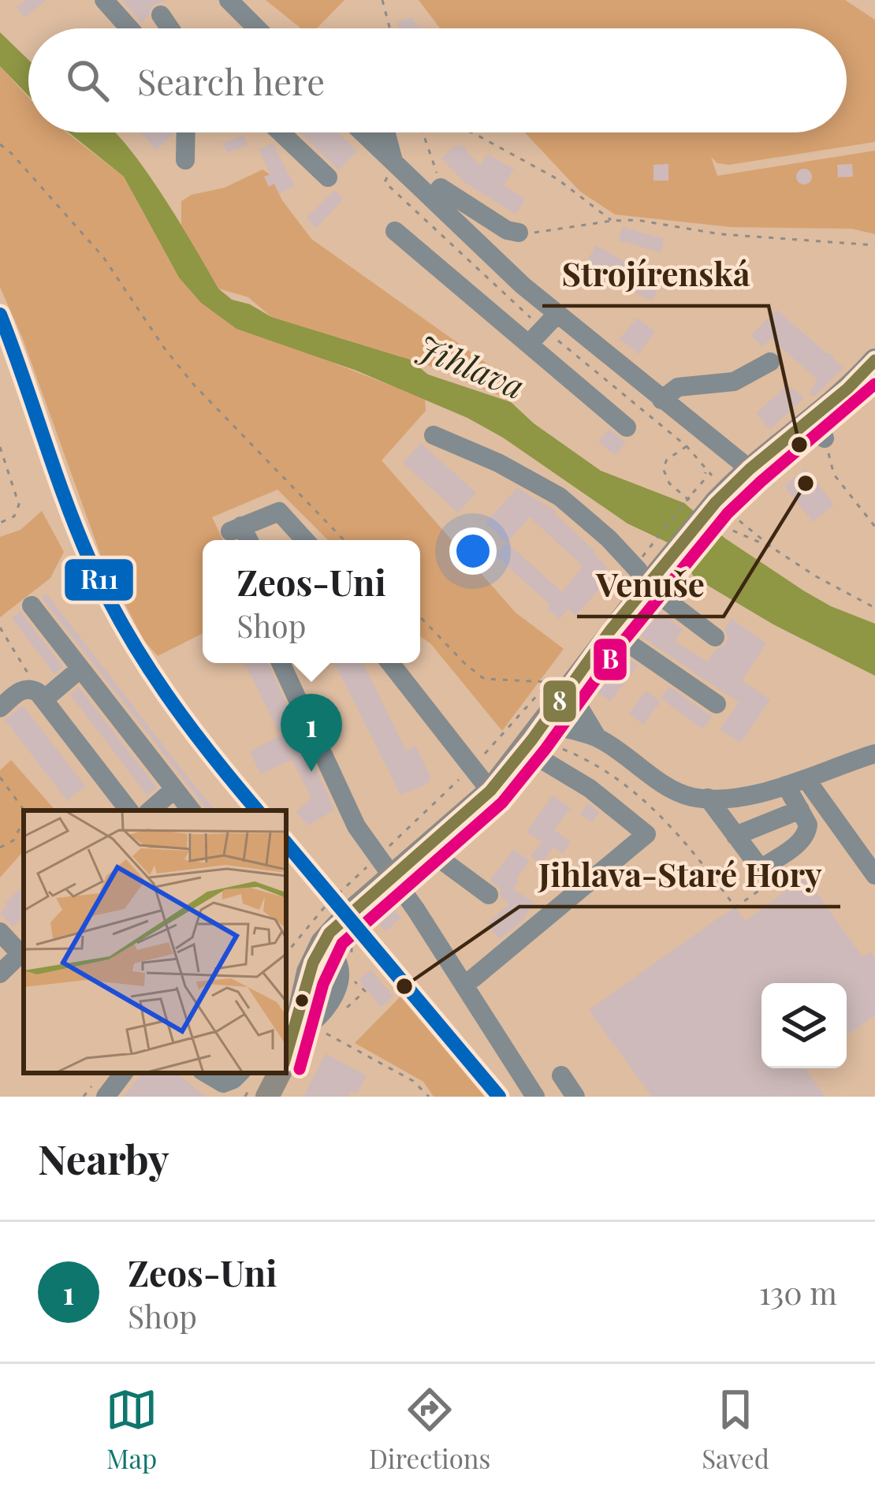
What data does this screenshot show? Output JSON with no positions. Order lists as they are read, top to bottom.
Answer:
{
  "water": ["Jihlava"],
  "places": ["Strojírenská", "Venuše", "Jihlava-Staré Hory"],
  "lines": ["transit line R11", "transit line 8", "transit line B"],
  "page": {
    "search": "Search here",
    "popup": ["Zeos-Uni", "Shop"],
    "pins": "1",
    "heading": "Nearby",
    "list": [
      {
        "mark": "1",
        "name": "Zeos-Uni",
        "note": "Shop",
        "value": "130 m"
      }
    ],
    "nav": ["Map", "Directions", "Saved"]
  }
}
